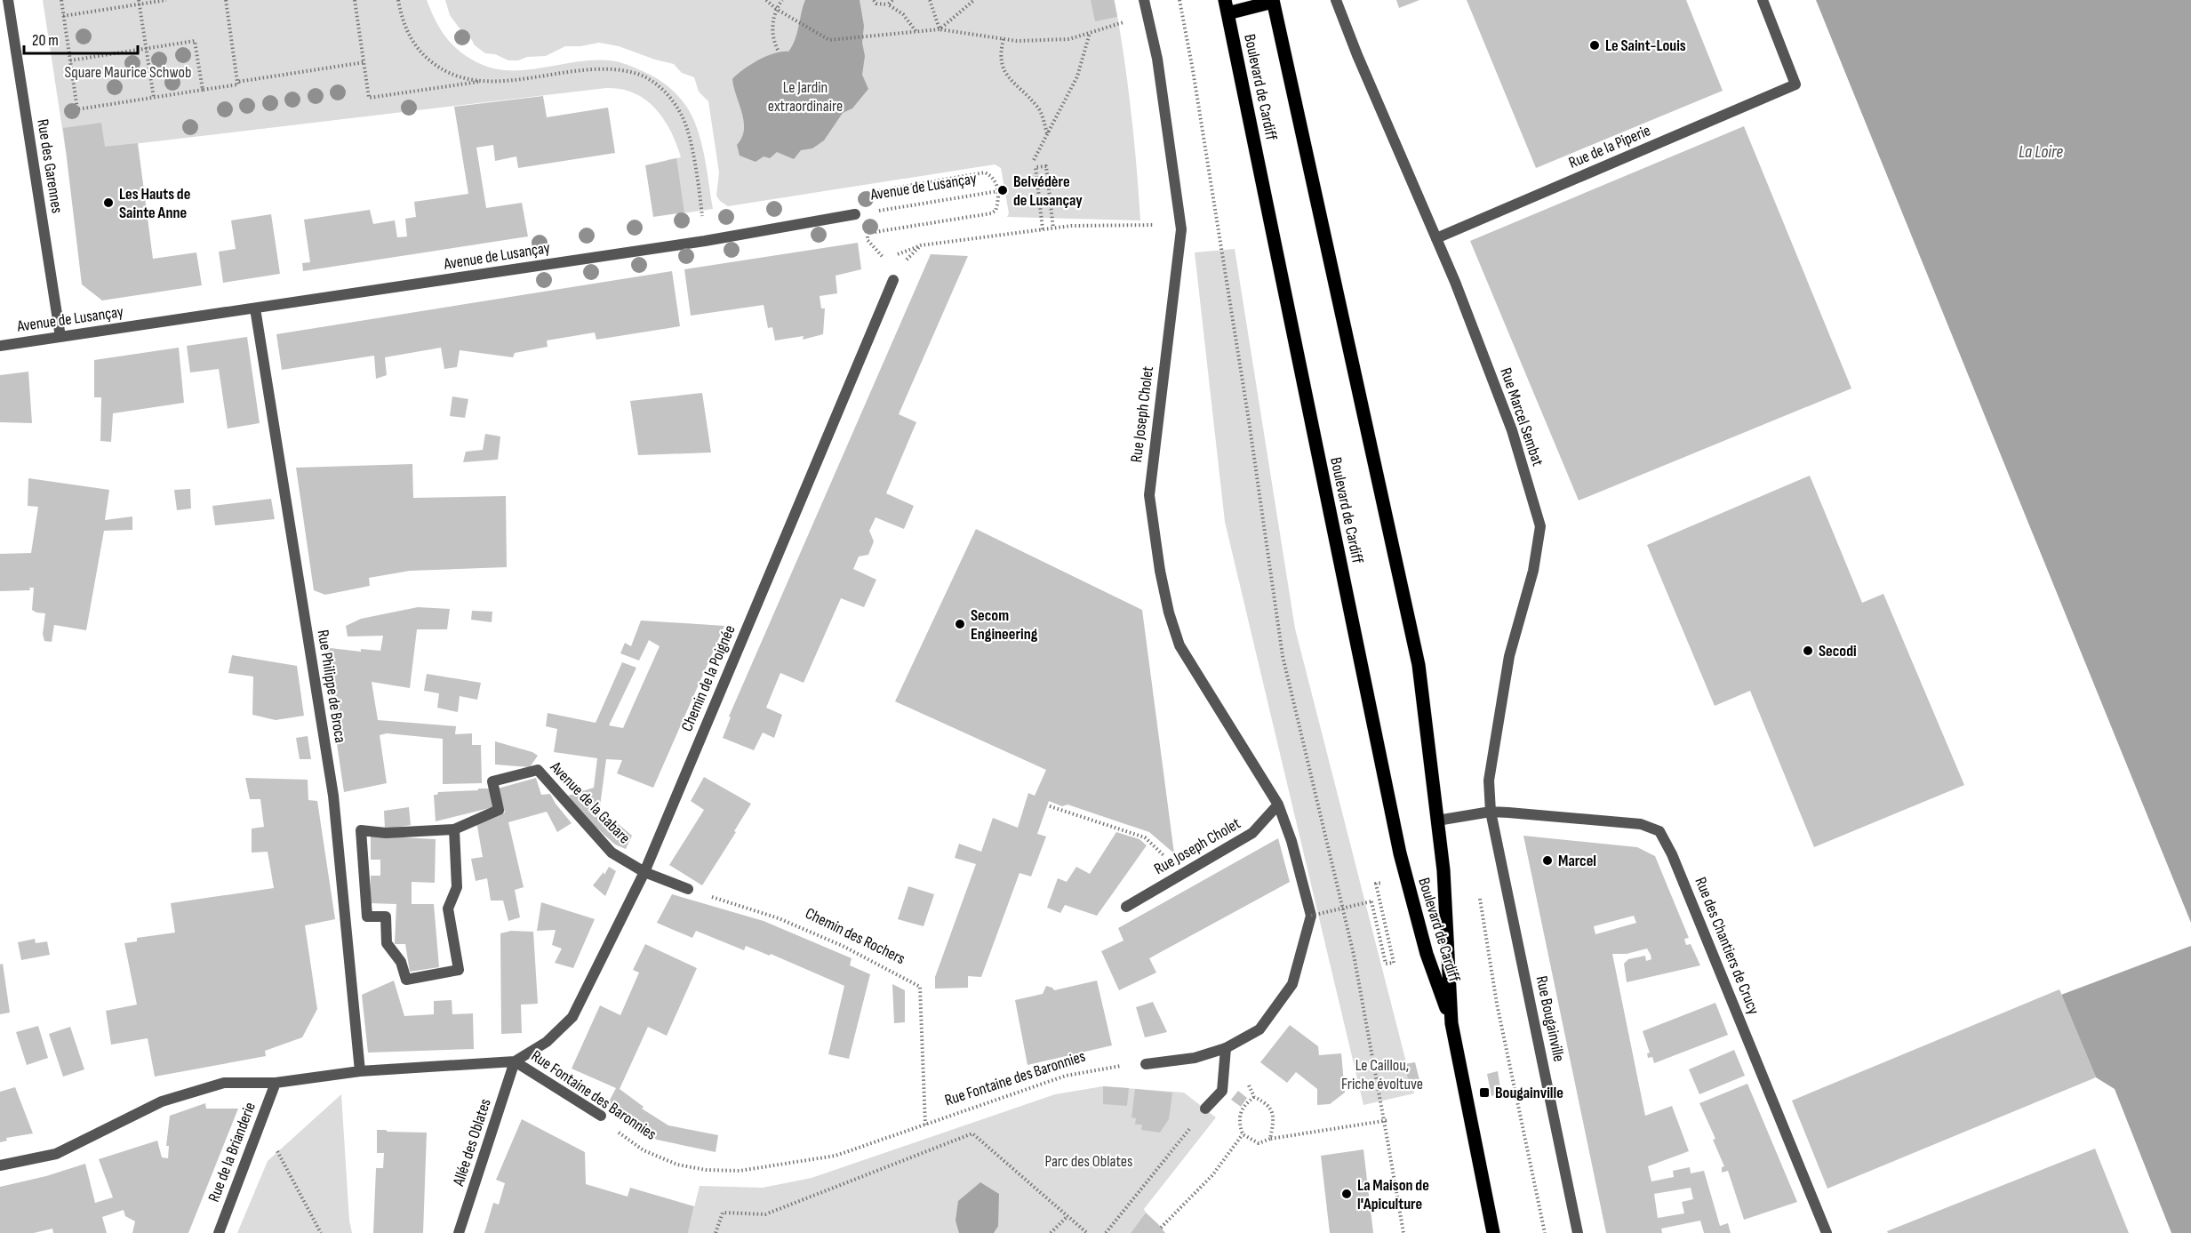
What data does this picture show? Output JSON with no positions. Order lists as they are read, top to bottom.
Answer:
{
  "streets": {
    "main road": ["Boulevard de Cardiff"],
    "street": [
      "Rue de la Piperie",
      "Rue des Garennes",
      "Avenue de Lusançay",
      "Rue Joseph Cholet",
      "Rue Marcel Sembat",
      "Chemin de la Poignée",
      "Rue Philippe de Broca",
      "Avenue de la Gabare",
      "Rue des Chantiers de Crucy",
      "Rue Bougainville",
      "Rue Fontaine des Baronnies",
      "Allée des Oblates",
      "Rue de la Brianderie"
    ],
    "path": ["Chemin des Rochers"]
  },
  "crossings": [
    ["Rue de la Piperie", "Rue Marcel Sembat"],
    ["Rue des Garennes", "Avenue de Lusançay"],
    ["Avenue de Lusançay", "Rue Philippe de Broca"],
    ["Rue Marcel Sembat", "Rue des Chantiers de Crucy"],
    ["Rue Marcel Sembat", "Rue Bougainville"],
    ["Chemin de la Poignée", "Avenue de la Gabare"],
    ["Chemin de la Poignée", "Rue Fontaine des Baronnies"],
    ["Chemin de la Poignée", "Allée des Oblates"],
    ["Rue Philippe de Broca", "Rue Fontaine des Baronnies"],
    ["Chemin des Rochers", "Rue Fontaine des Baronnies"],
    ["Rue des Chantiers de Crucy", "Rue Bougainville"],
    ["Rue Fontaine des Baronnies", "Allée des Oblates"],
    ["Rue Fontaine des Baronnies", "Rue de la Brianderie"]
  ],
  "water": ["La Loire"],
  "parks": [
    "Square Maurice Schwob",
    "Le Jardin extraordinaire",
    "Le Caillou, Friche évoltuve",
    "Parc des Oblates"
  ],
  "places": {
    "other": [
      "Le Saint-Louis",
      "Belvédère de Lusançay",
      "Les Hauts de Sainte Anne",
      "Secom Engineering",
      "Secodi",
      "Marcel",
      "La Maison de l'Apiculture"
    ],
    "transit": ["Bougainville"]
  },
  "scale_bar": "20 m"
}
